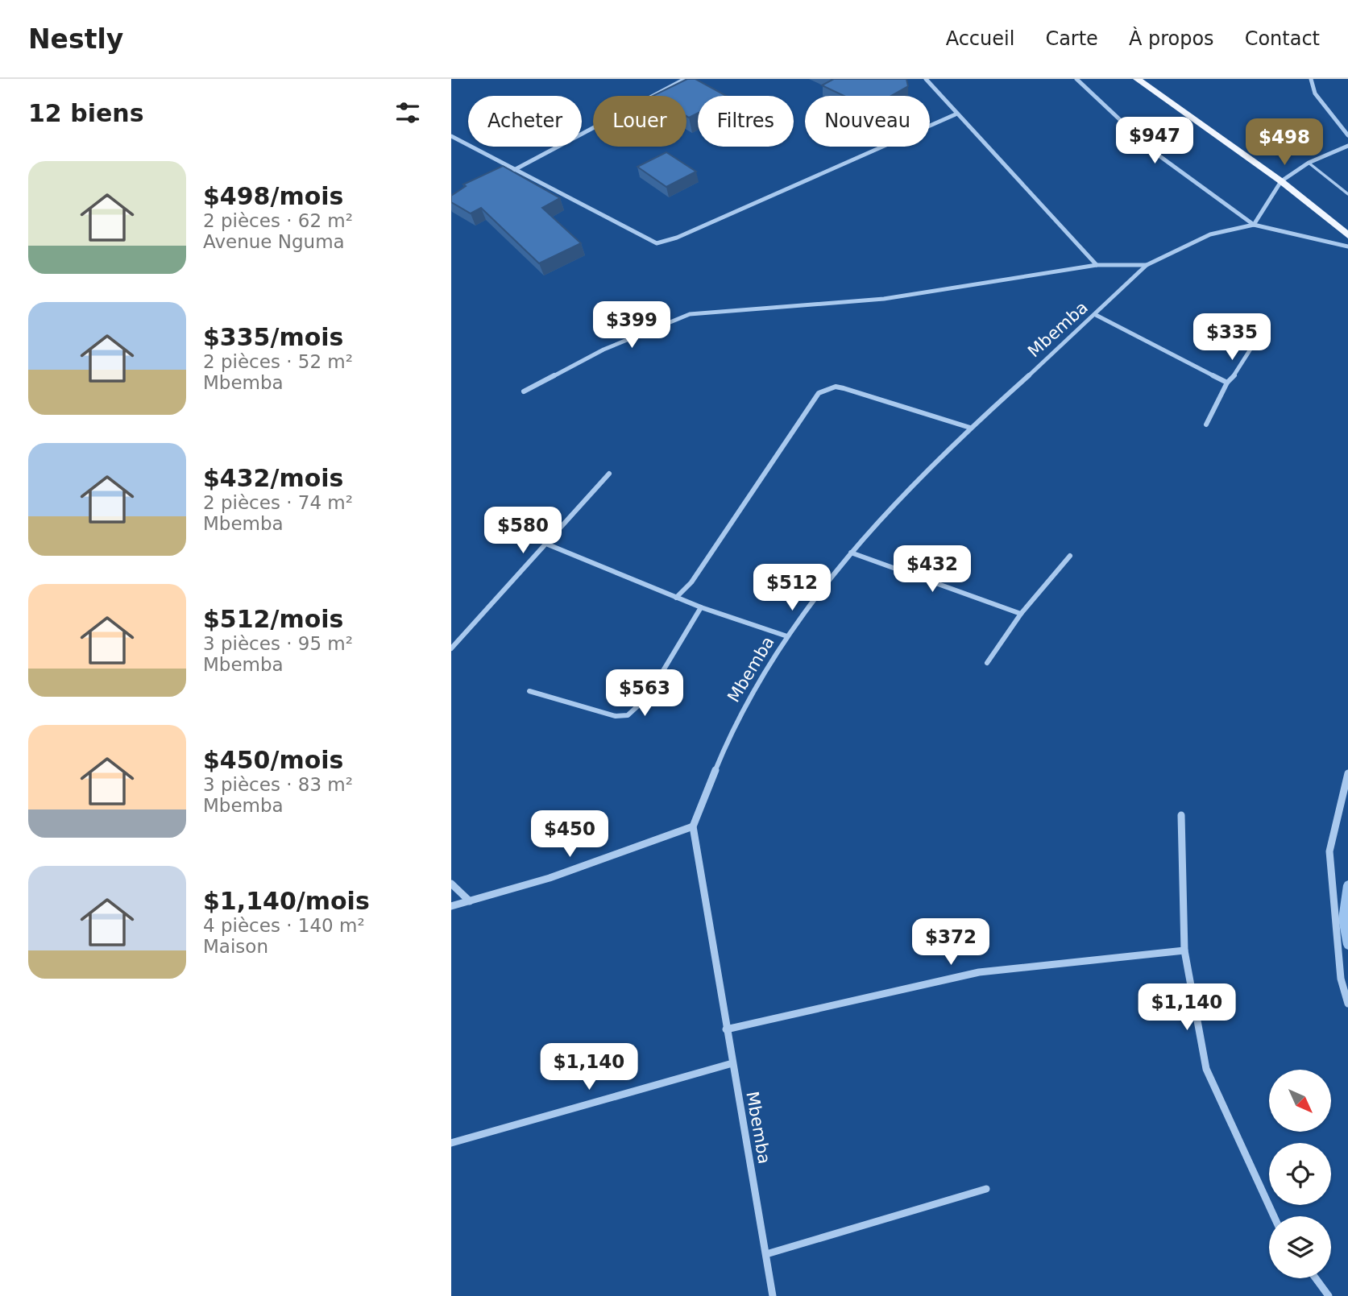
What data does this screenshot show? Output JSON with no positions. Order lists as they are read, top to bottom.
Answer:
{
  "streets": {
    "street": ["Mbemba"]
  },
  "north": "bottom right",
  "page": {
    "header": "Nestly",
    "nav": [
      "Accueil",
      "Carte",
      "À propos",
      "Contact"
    ],
    "heading": "12 biens",
    "chip": [
      "Acheter",
      "Louer",
      "Filtres",
      "Nouveau"
    ],
    "price": [
      "$947",
      "$498",
      "$399",
      "$335",
      "$580",
      "$432",
      "$512",
      "$563",
      "$450",
      "$372",
      "$1,140",
      "$1,140"
    ],
    "list": [
      {
        "name": "$498/mois",
        "note": "2 pièces · 62 m² · Avenue Nguma"
      },
      {
        "name": "$335/mois",
        "note": "2 pièces · 52 m² · Mbemba"
      },
      {
        "name": "$432/mois",
        "note": "2 pièces · 74 m² · Mbemba"
      },
      {
        "name": "$512/mois",
        "note": "3 pièces · 95 m² · Mbemba"
      },
      {
        "name": "$450/mois",
        "note": "3 pièces · 83 m² · Mbemba"
      },
      {
        "name": "$1,140/mois",
        "note": "4 pièces · 140 m² · Maison"
      }
    ]
  }
}
